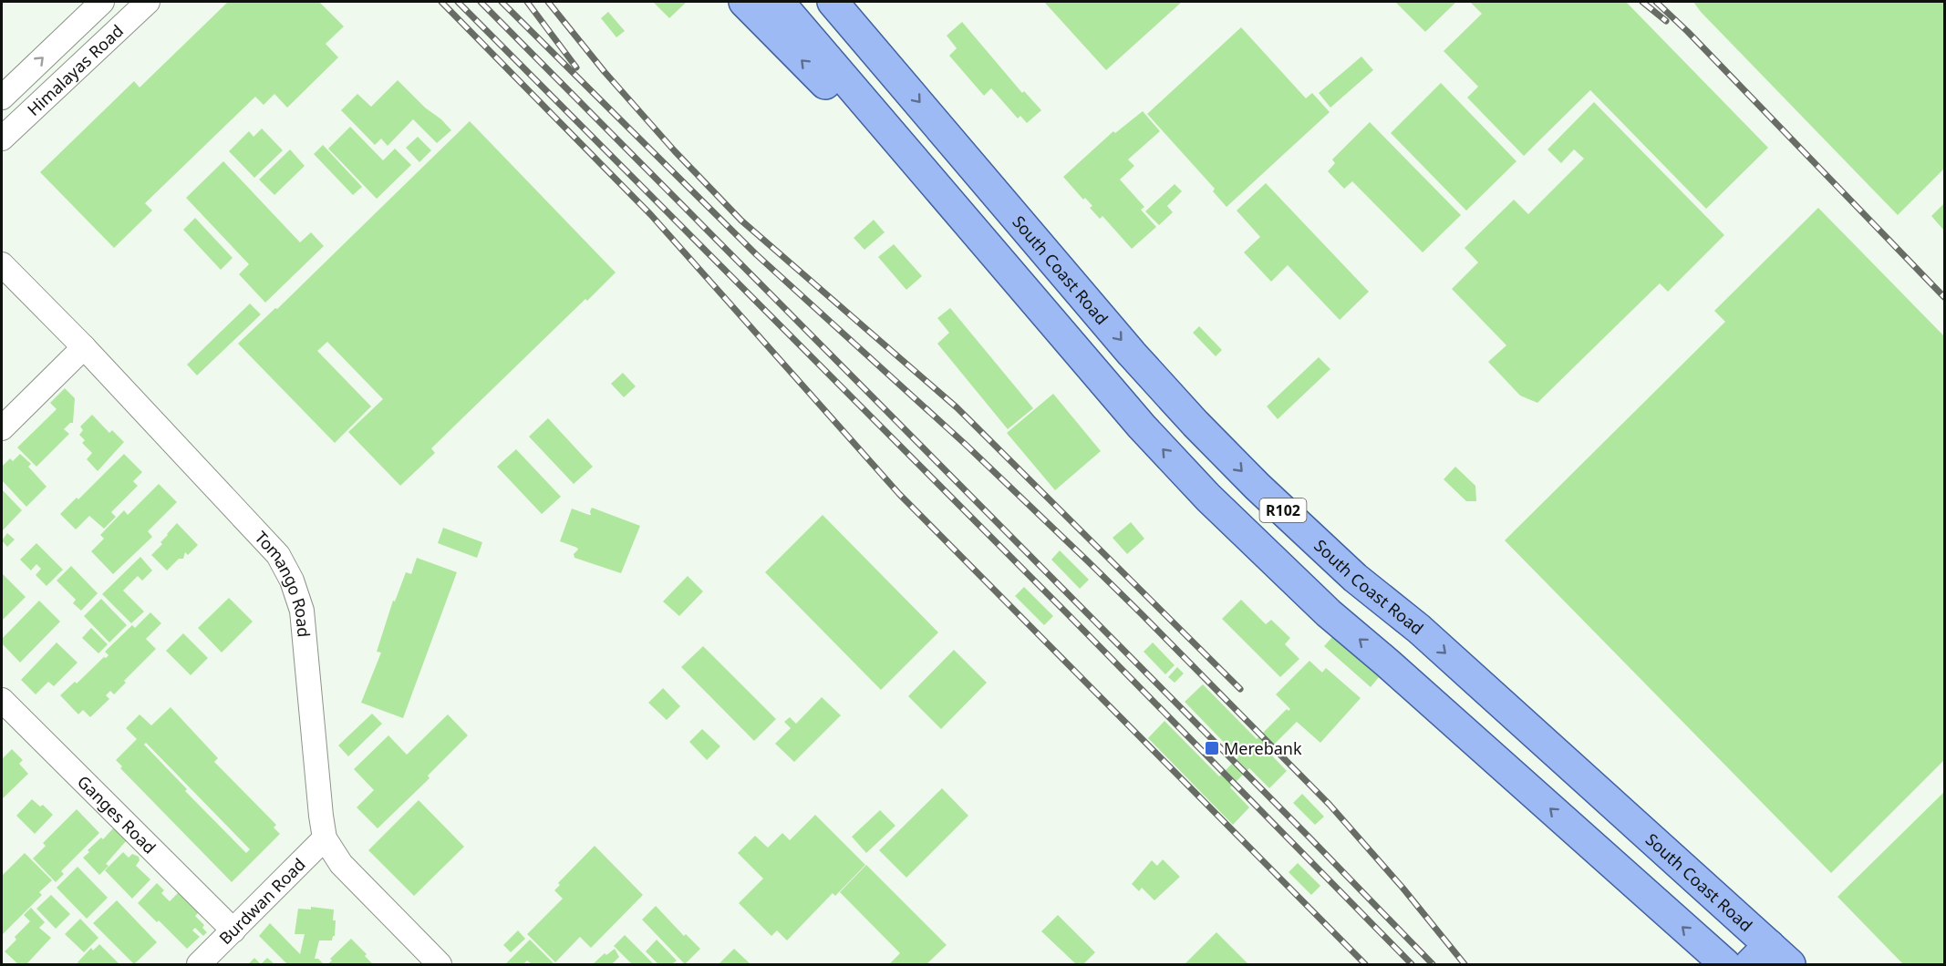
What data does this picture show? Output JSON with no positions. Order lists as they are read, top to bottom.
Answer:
{
  "streets": {
    "main road": ["South Coast Road", "R102"],
    "street": [
      "Himalayas Road",
      "Tomango Road",
      "Ganges Road",
      "Burdwan Road"
    ]
  },
  "crossings": [
    ["Tomango Road", "Burdwan Road"],
    ["Ganges Road", "Burdwan Road"]
  ],
  "places": {
    "transit": ["Merebank"]
  }
}
